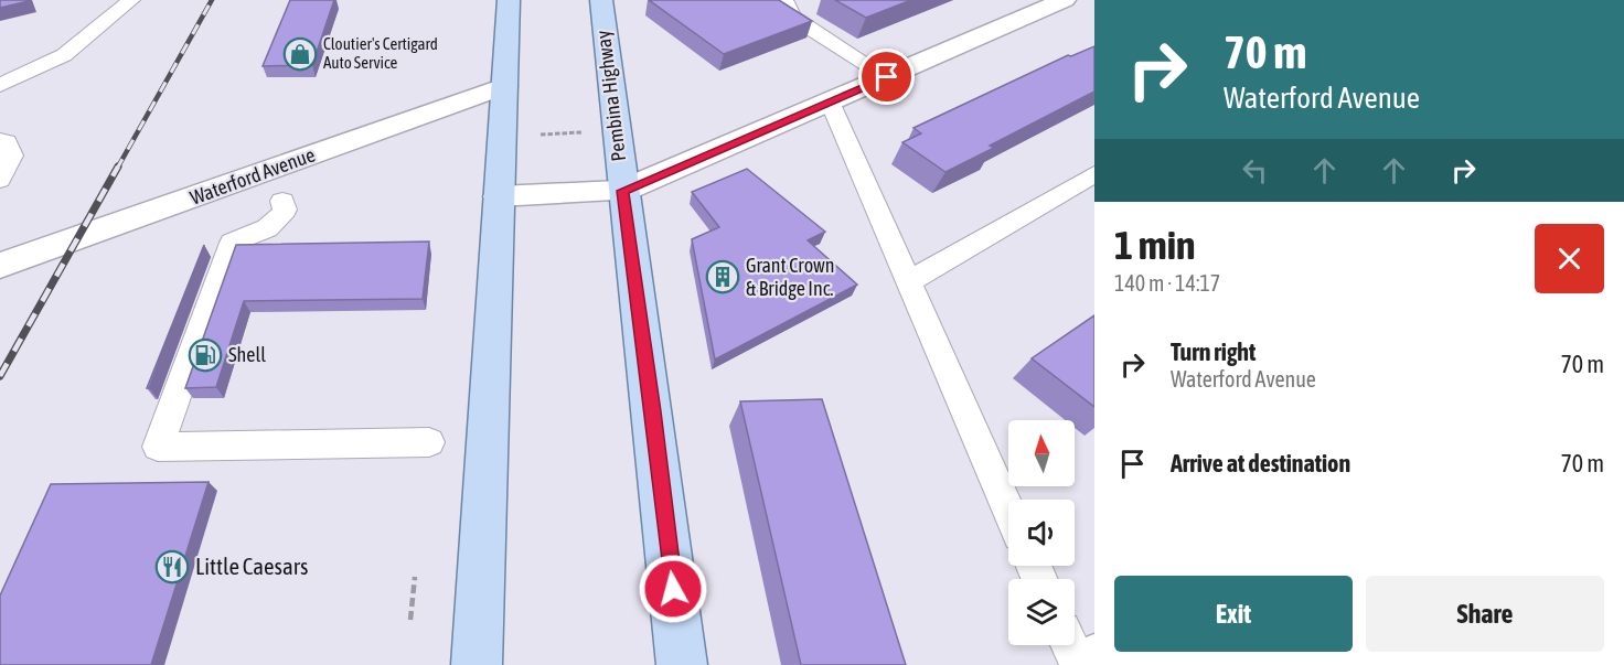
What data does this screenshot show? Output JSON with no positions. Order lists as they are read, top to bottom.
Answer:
{
  "streets": {
    "main road": ["Pembina Highway"],
    "street": ["Waterford Avenue"]
  },
  "places": {
    "shop": ["Cloutier's Certigard Auto Service"],
    "building": ["Grant Crown & Bridge Inc."],
    "fuel station": ["Shell"],
    "restaurant": ["Little Caesars"]
  },
  "north": "top",
  "page": {
    "turn": ["70 m", "Waterford Avenue"],
    "heading": ["1 min", "140 m · 14:17"],
    "list": [
      {
        "name": "Turn right",
        "note": "Waterford Avenue",
        "value": "70 m"
      },
      {
        "name": "Arrive at destination",
        "value": "70 m"
      }
    ],
    "buttons": ["Exit", "Share"]
  }
}
